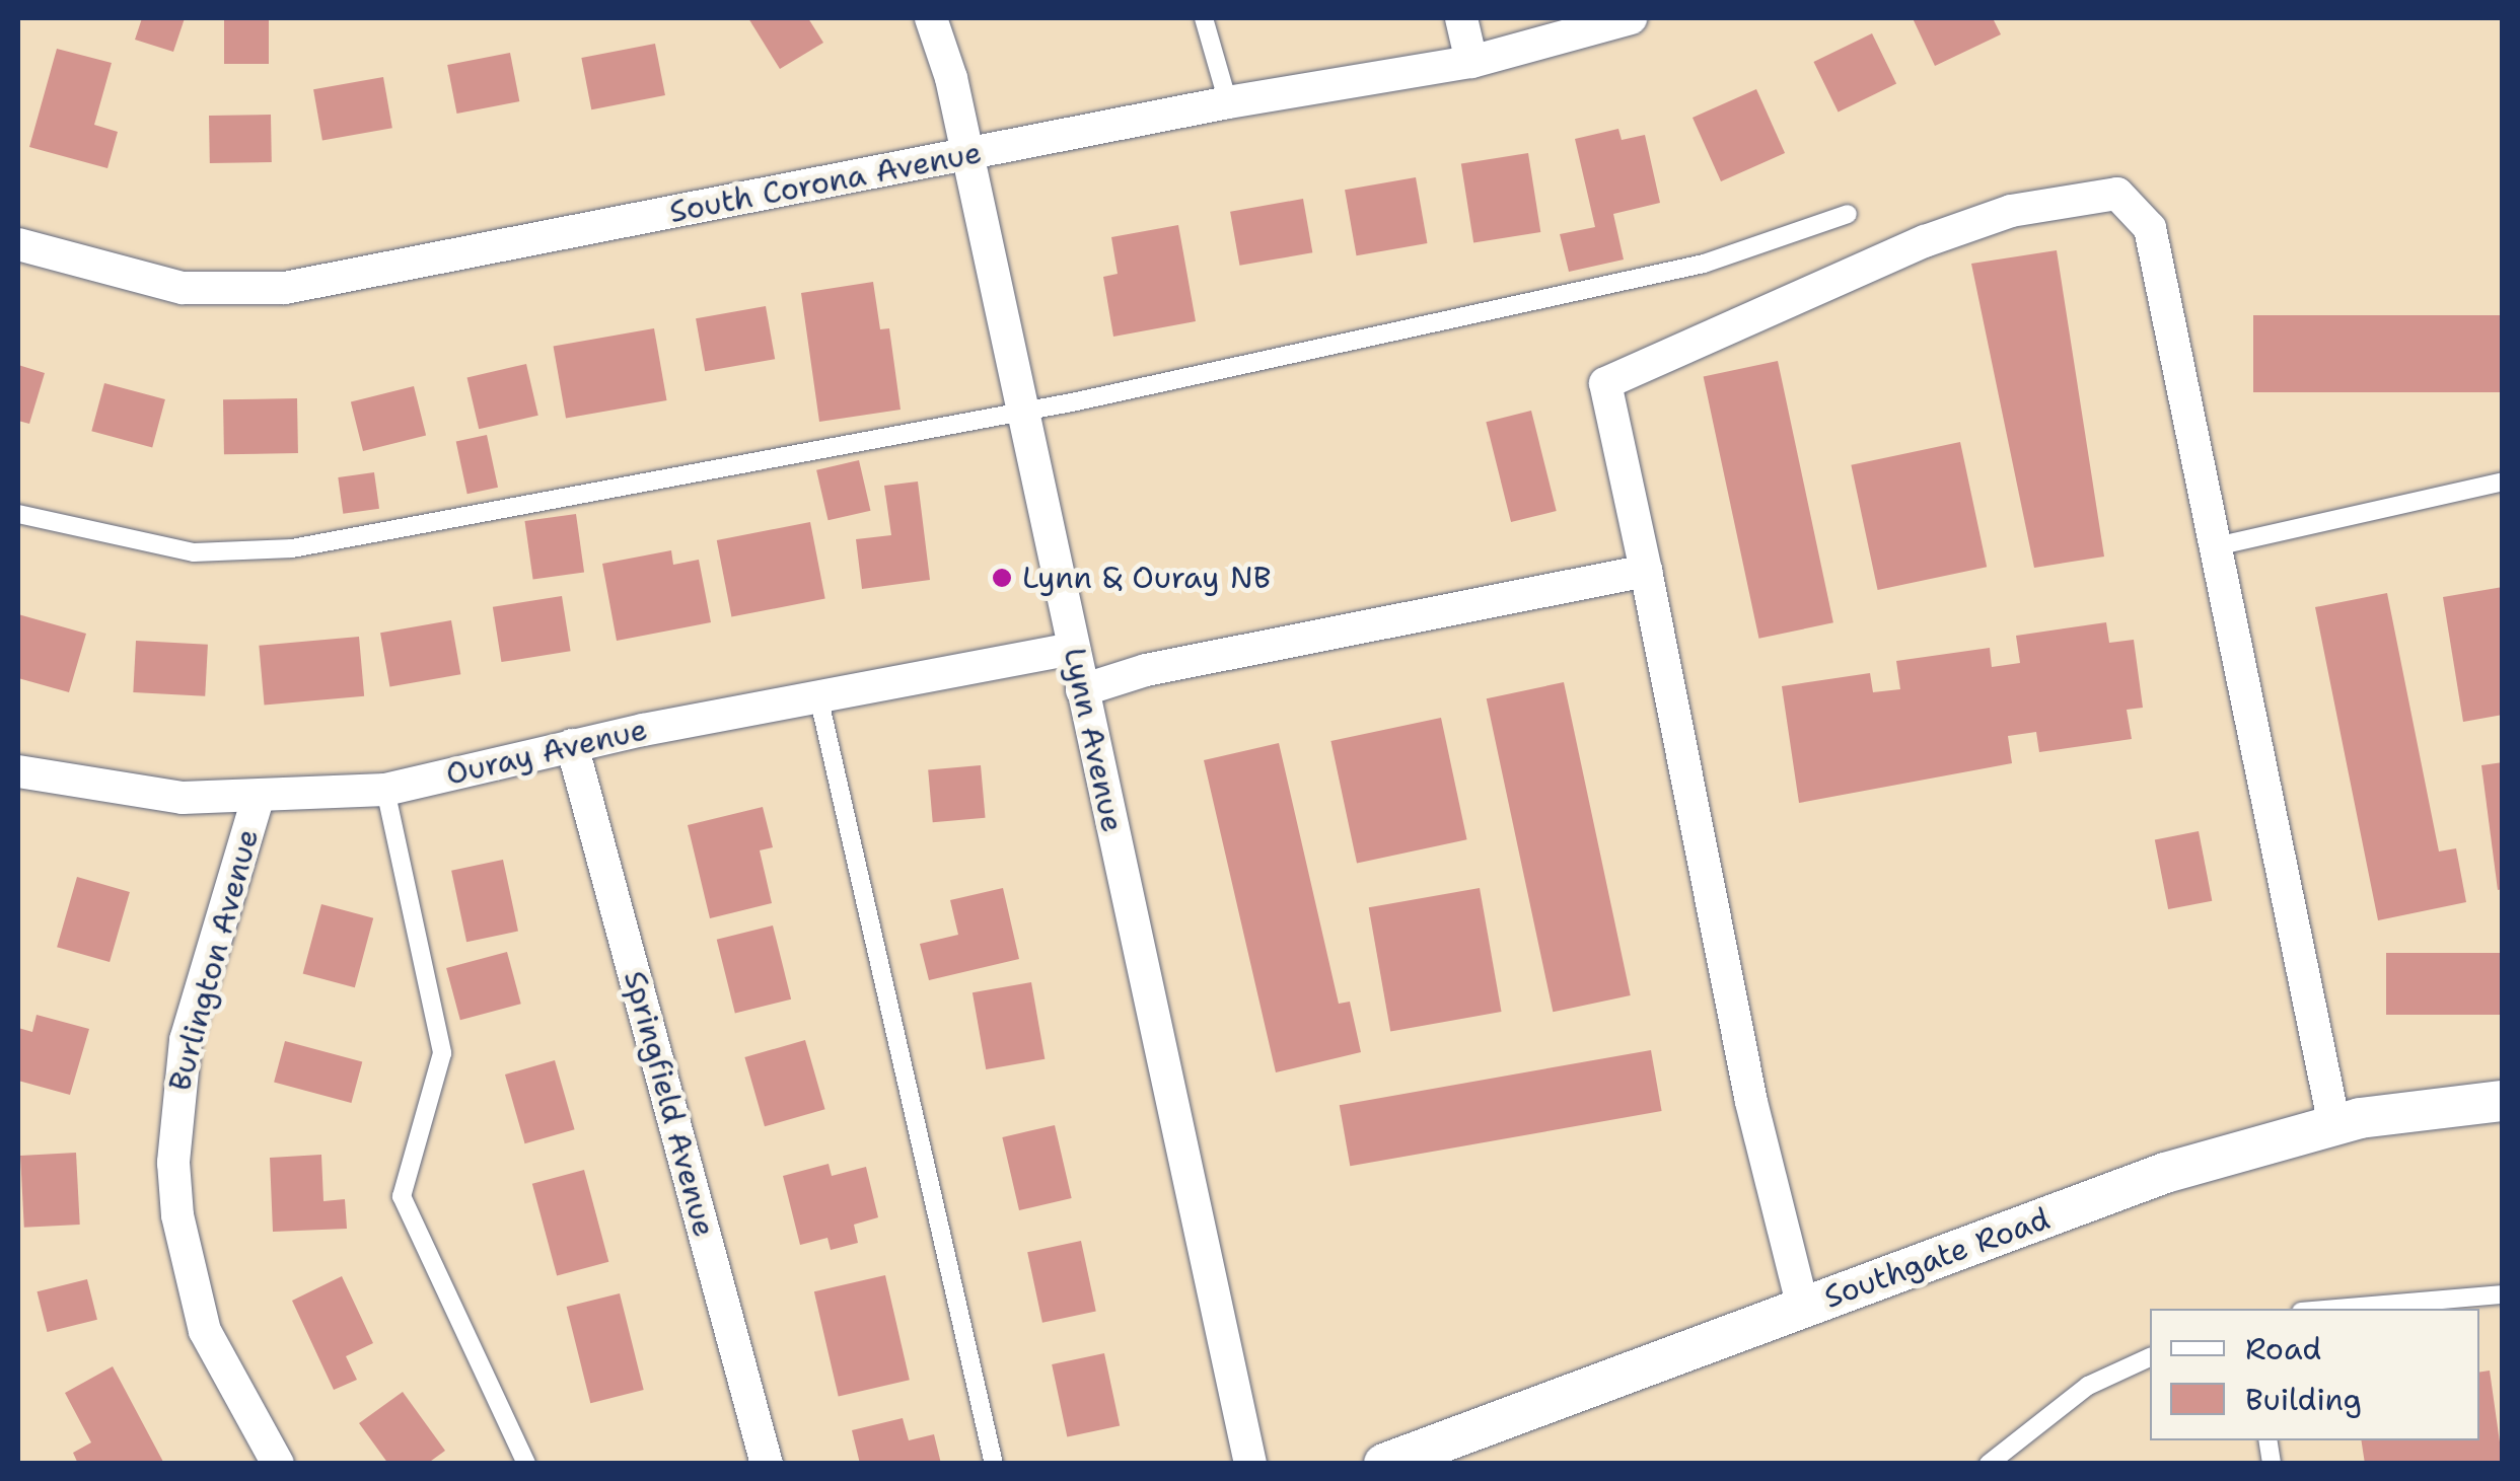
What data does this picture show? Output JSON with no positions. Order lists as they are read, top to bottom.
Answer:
{
  "streets": {
    "street": [
      "South Corona Avenue",
      "Lynn Avenue",
      "Ouray Avenue",
      "Burlington Avenue",
      "Springfield Avenue",
      "Southgate Road"
    ]
  },
  "crossings": [
    ["South Corona Avenue", "Lynn Avenue"],
    ["Lynn Avenue", "Ouray Avenue"],
    ["Ouray Avenue", "Burlington Avenue"],
    ["Ouray Avenue", "Springfield Avenue"]
  ],
  "places": ["Lynn & Ouray NB"],
  "legend": ["Road", "Building"]
}
